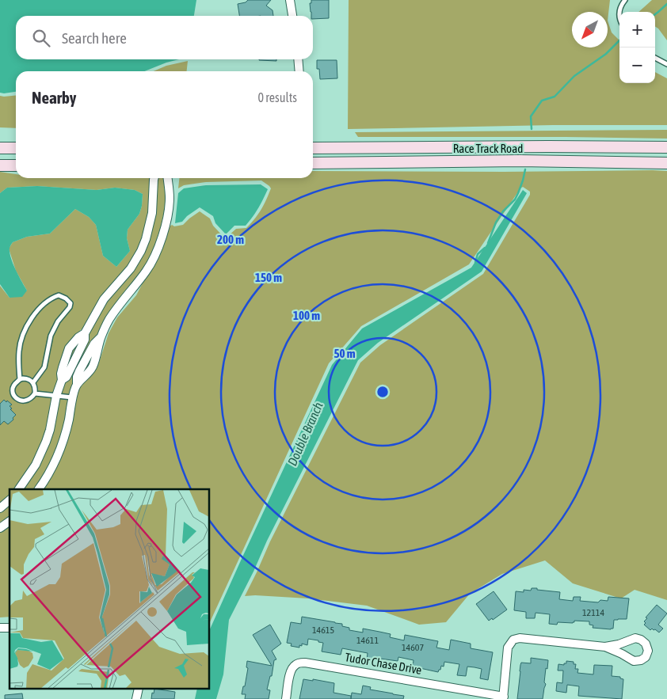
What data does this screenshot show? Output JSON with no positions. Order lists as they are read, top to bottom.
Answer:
{
  "streets": {
    "main road": ["Race Track Road"],
    "street": ["Tudor Chase Drive"]
  },
  "water": ["Double Branch"],
  "house_numbers": [
    "12114",
    "14615",
    "14611",
    "14607"
  ],
  "north": "bottom left",
  "page": {
    "map_buttons": ["+", "−"],
    "search": "Search here",
    "heading": ["Nearby", "0 results"]
  },
  "rings": [
    "200 m",
    "150 m",
    "100 m",
    "50 m"
  ]
}
